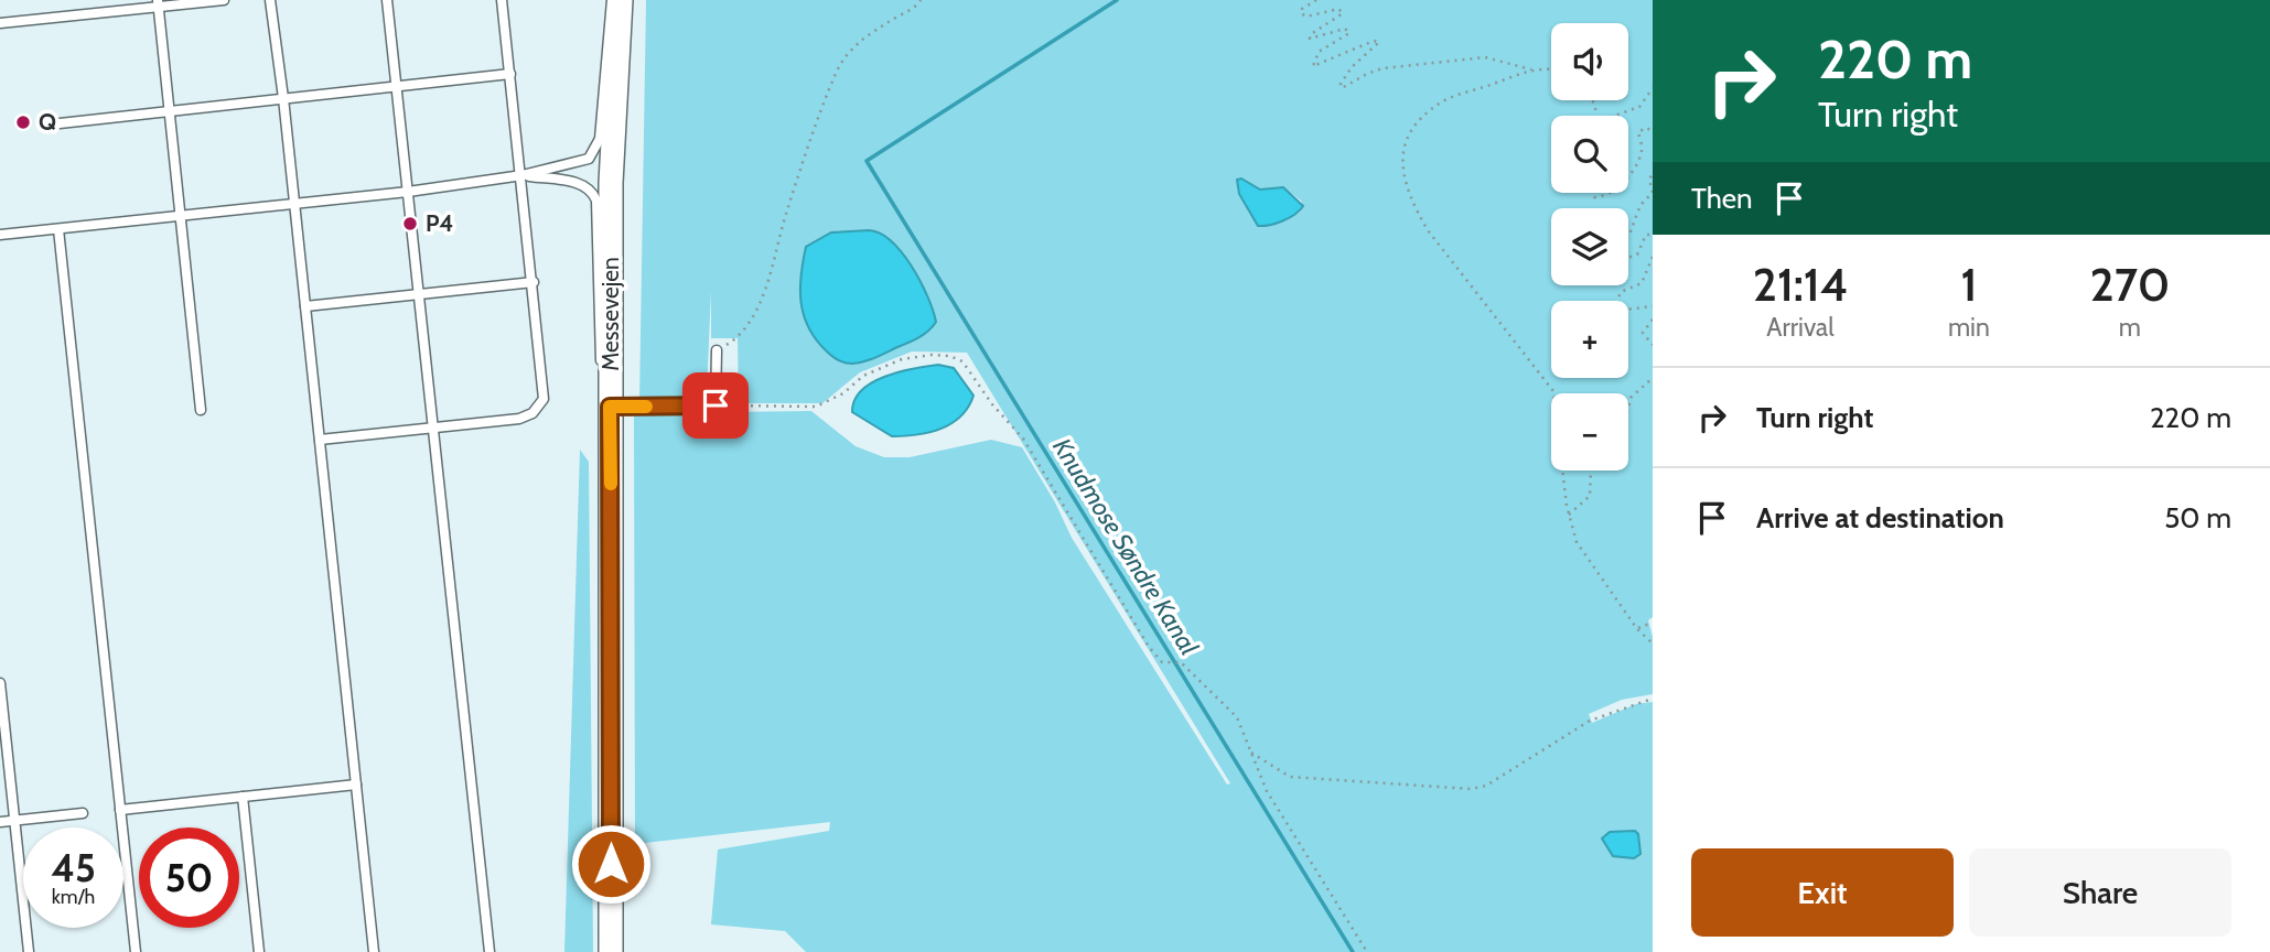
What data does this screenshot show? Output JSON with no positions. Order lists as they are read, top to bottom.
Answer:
{
  "streets": {
    "main road": ["Messevejen"]
  },
  "water": ["Knudmose Søndre Kanal"],
  "places": ["Q", "P4"],
  "page": {
    "turn": ["220 m", "Turn right"],
    "map_buttons": ["+", "−"],
    "then": "Then",
    "eta": [
      "21:14",
      "Arrival",
      "1",
      "min",
      "270",
      "m"
    ],
    "list": [
      {
        "name": "Turn right",
        "value": "220 m"
      },
      {
        "name": "Arrive at destination",
        "value": "50 m"
      }
    ],
    "speed": "45 km/h",
    "limit": "50",
    "buttons": ["Exit", "Share"]
  }
}
